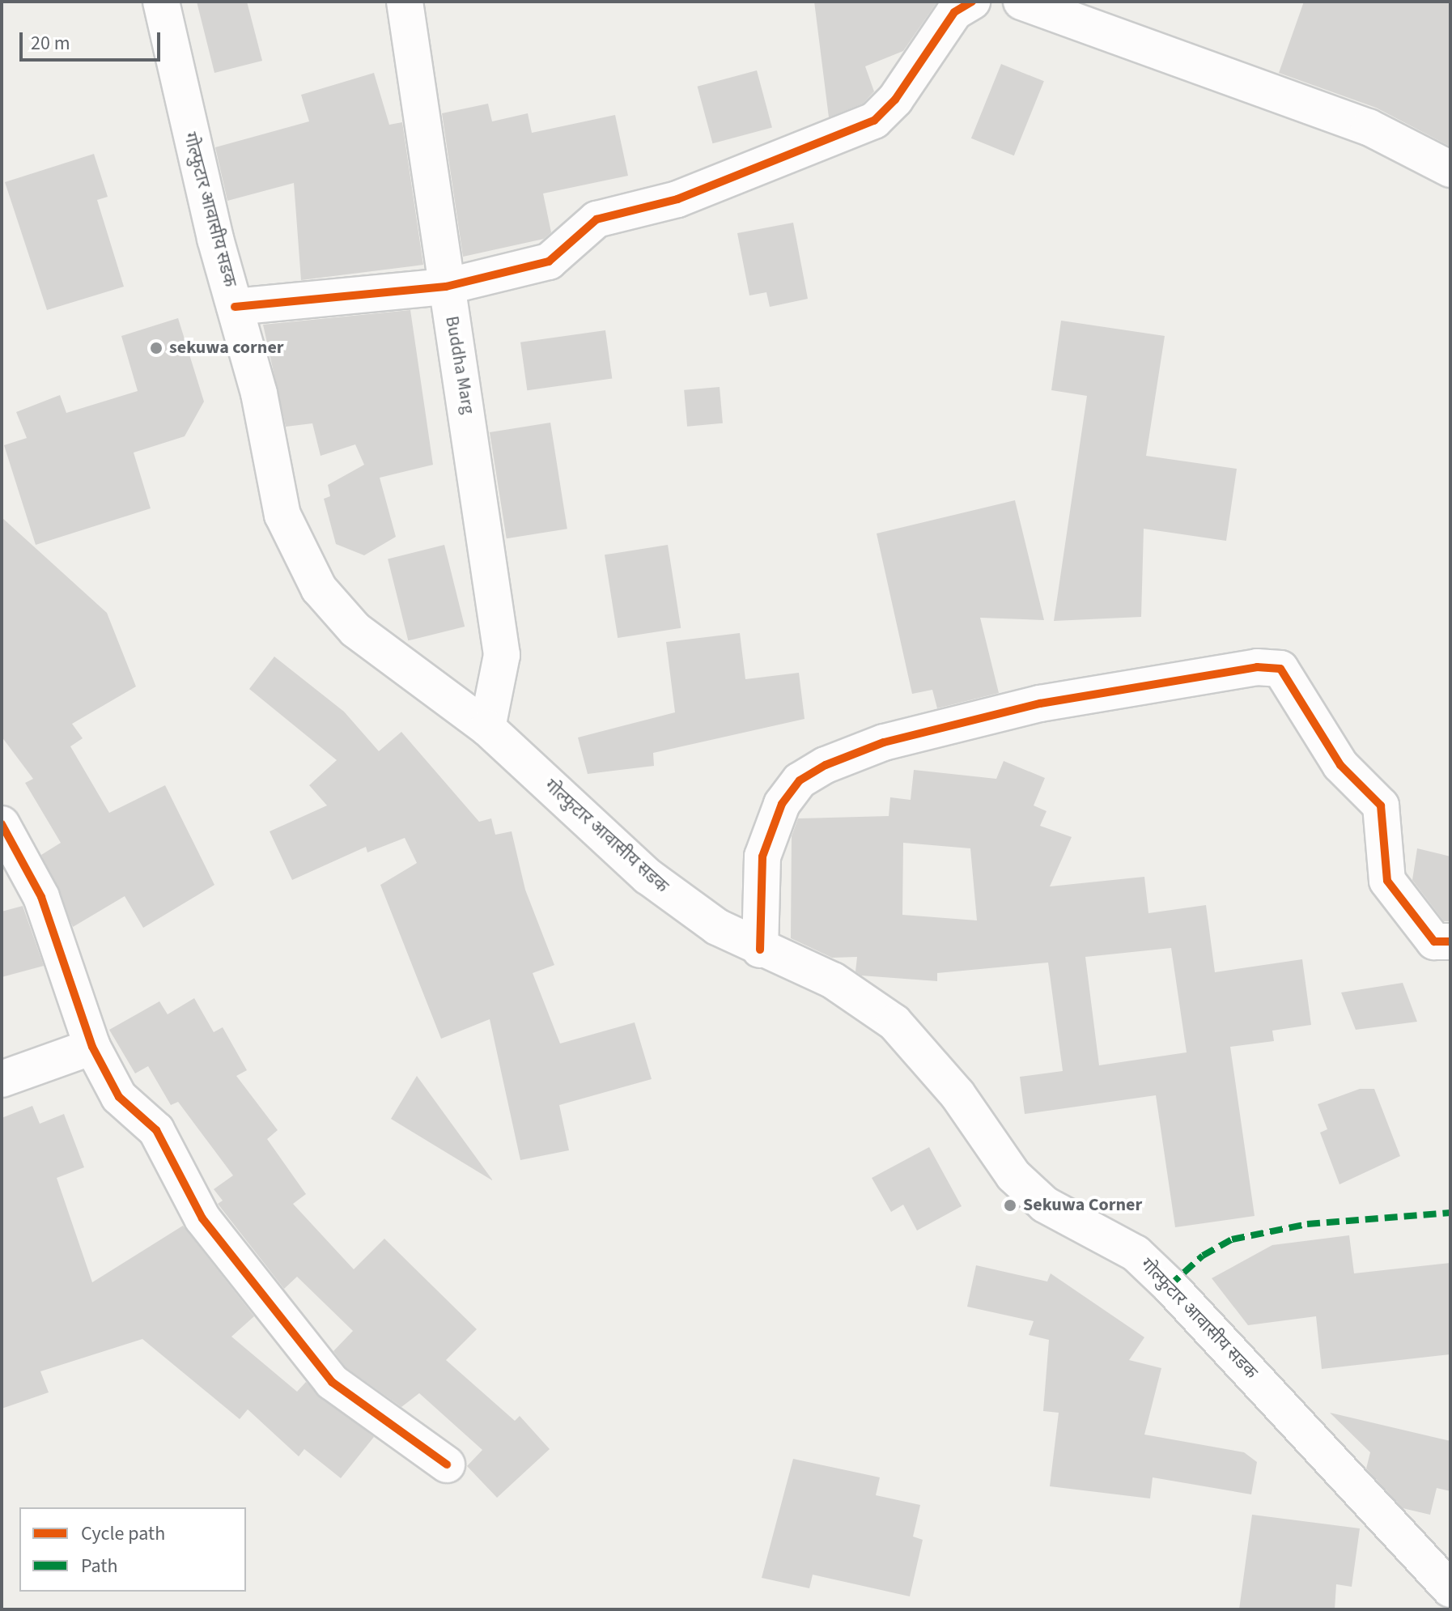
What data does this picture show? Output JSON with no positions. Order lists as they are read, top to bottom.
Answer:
{
  "streets": {
    "street": ["गोल्फुटार आवासीय सडक", "Buddha Marg"]
  },
  "crossings": [
    ["गोल्फुटार आवासीय सडक", "Buddha Marg"]
  ],
  "places": ["sekuwa corner", "Sekuwa Corner"],
  "legend": ["Cycle path", "Path"],
  "scale_bar": "20 m"
}
